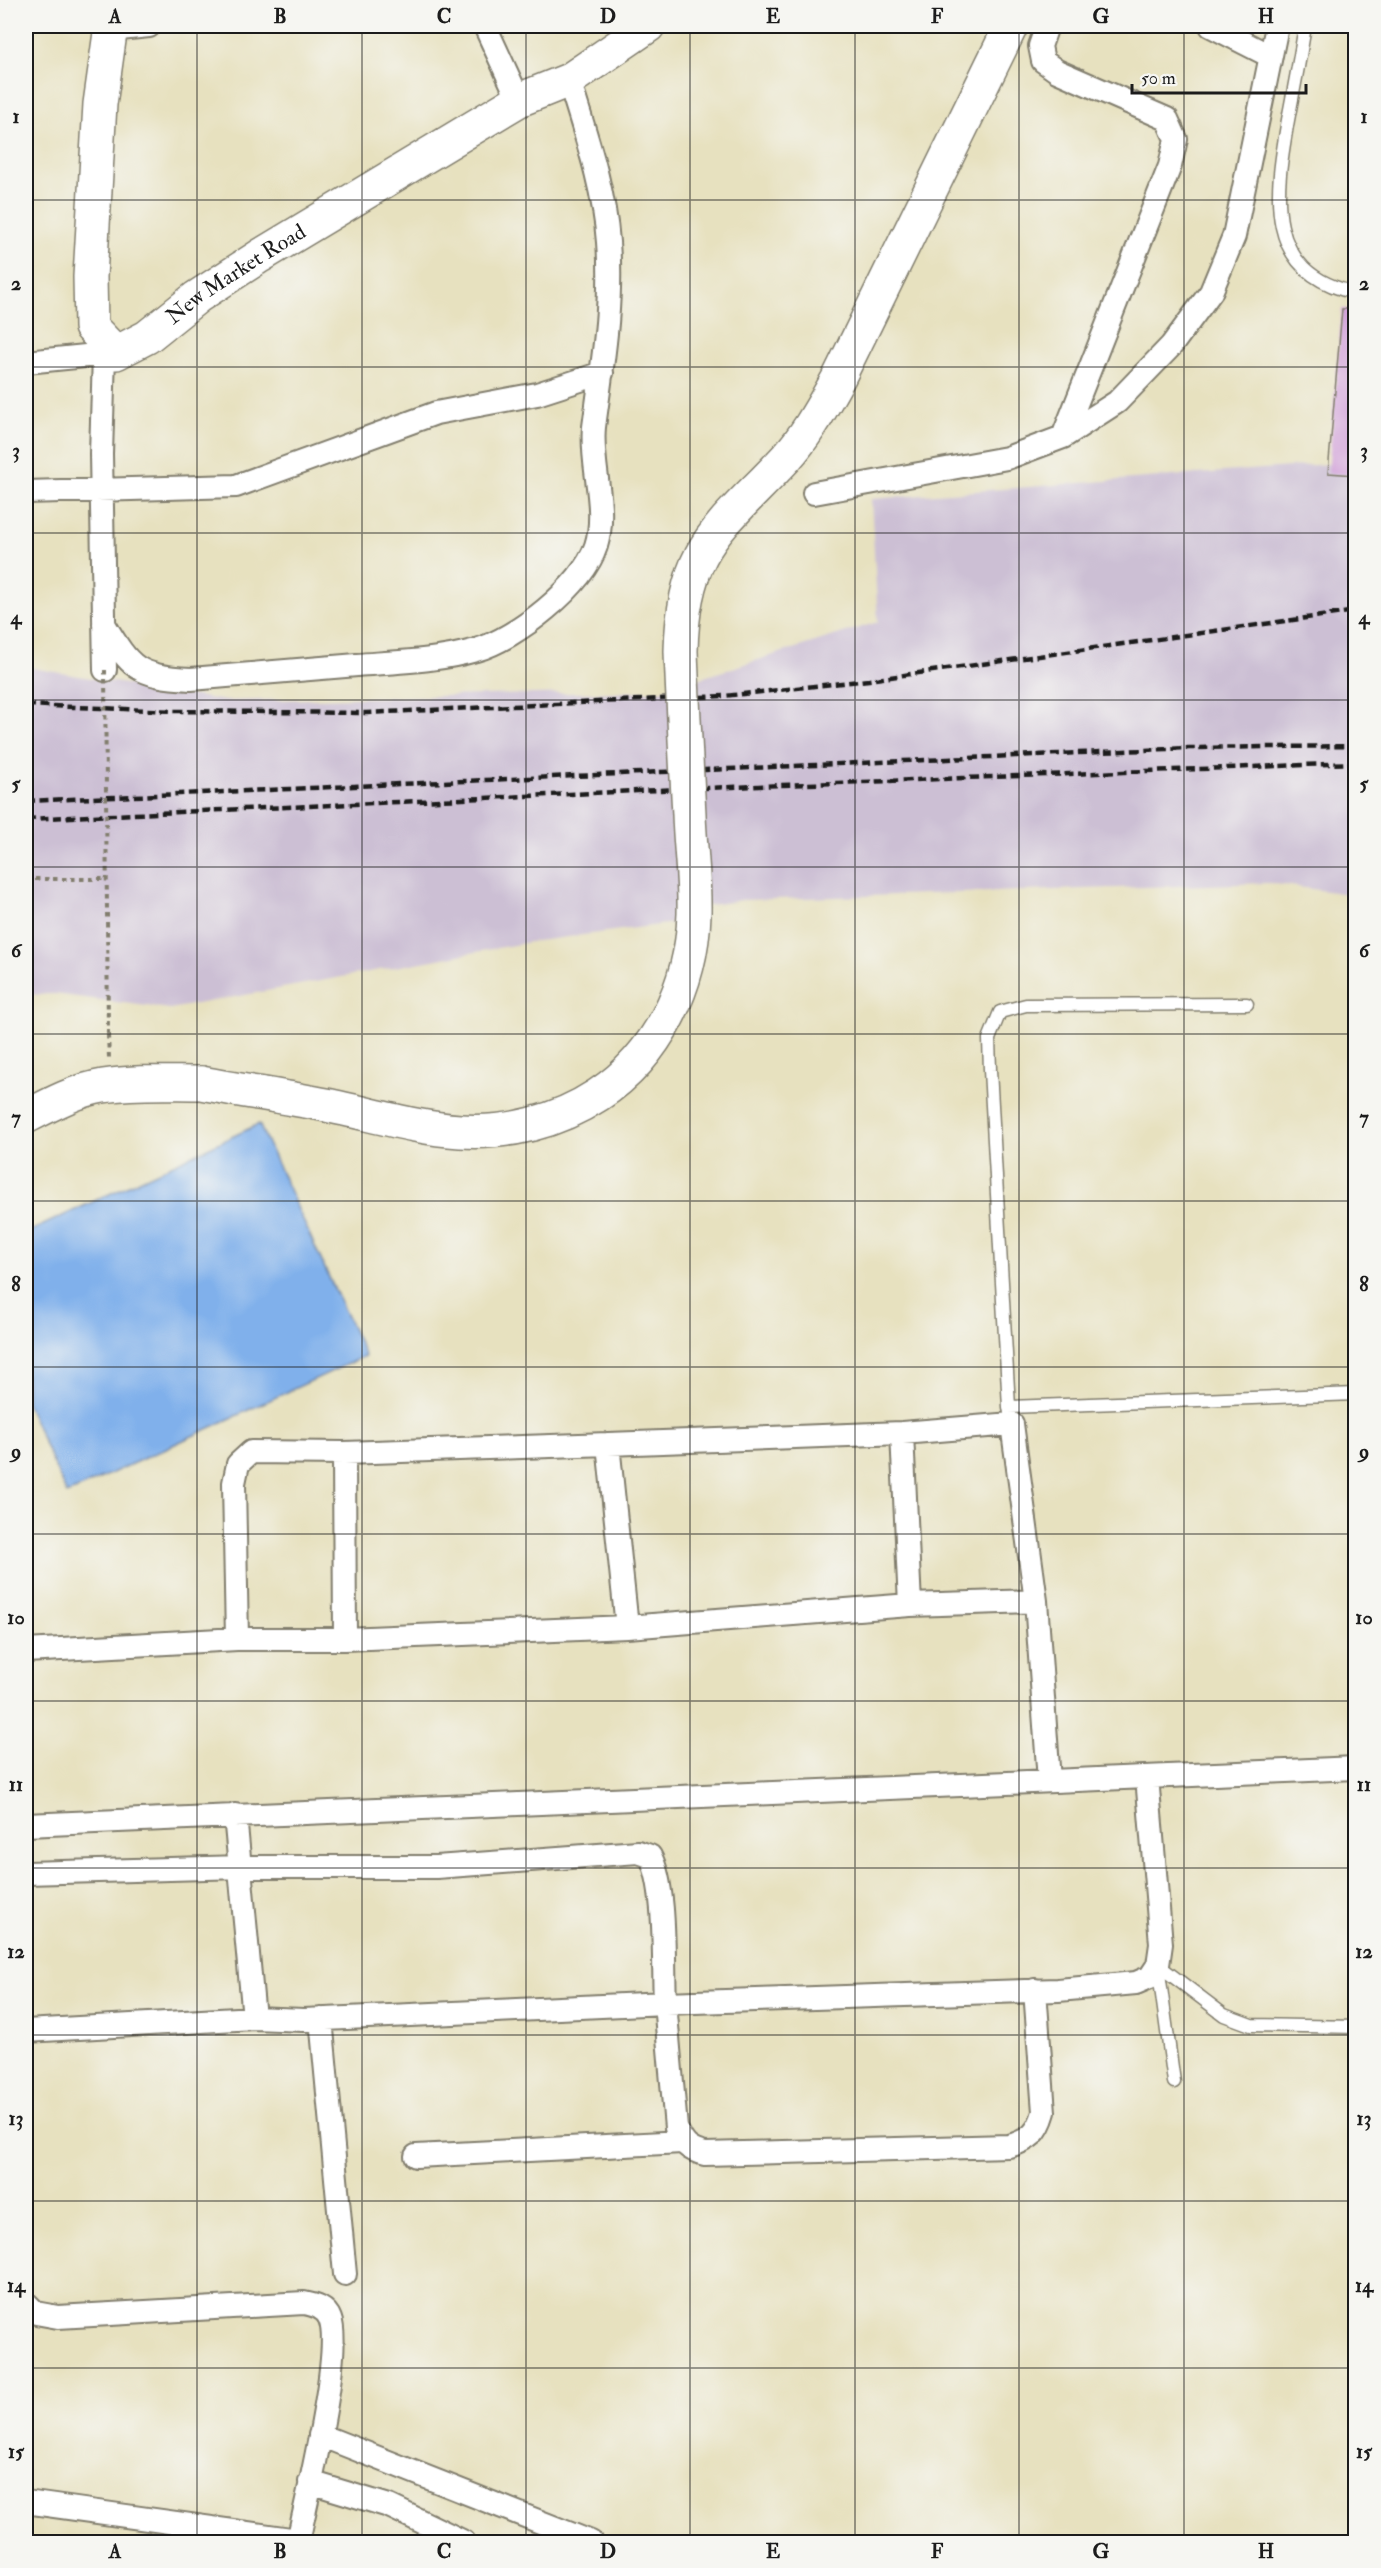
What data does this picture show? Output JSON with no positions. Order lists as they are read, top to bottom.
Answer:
{
  "streets": {
    "main road": ["New Market Road"]
  },
  "scale_bar": "50 m",
  "grid": {
    "columns": [
      "A",
      "B",
      "C",
      "D",
      "E",
      "F",
      "G",
      "H"
    ],
    "rows": [
      "1",
      "2",
      "3",
      "4",
      "5",
      "6",
      "7",
      "8",
      "9",
      "10",
      "11",
      "12",
      "13",
      "14",
      "15"
    ]
  }
}
